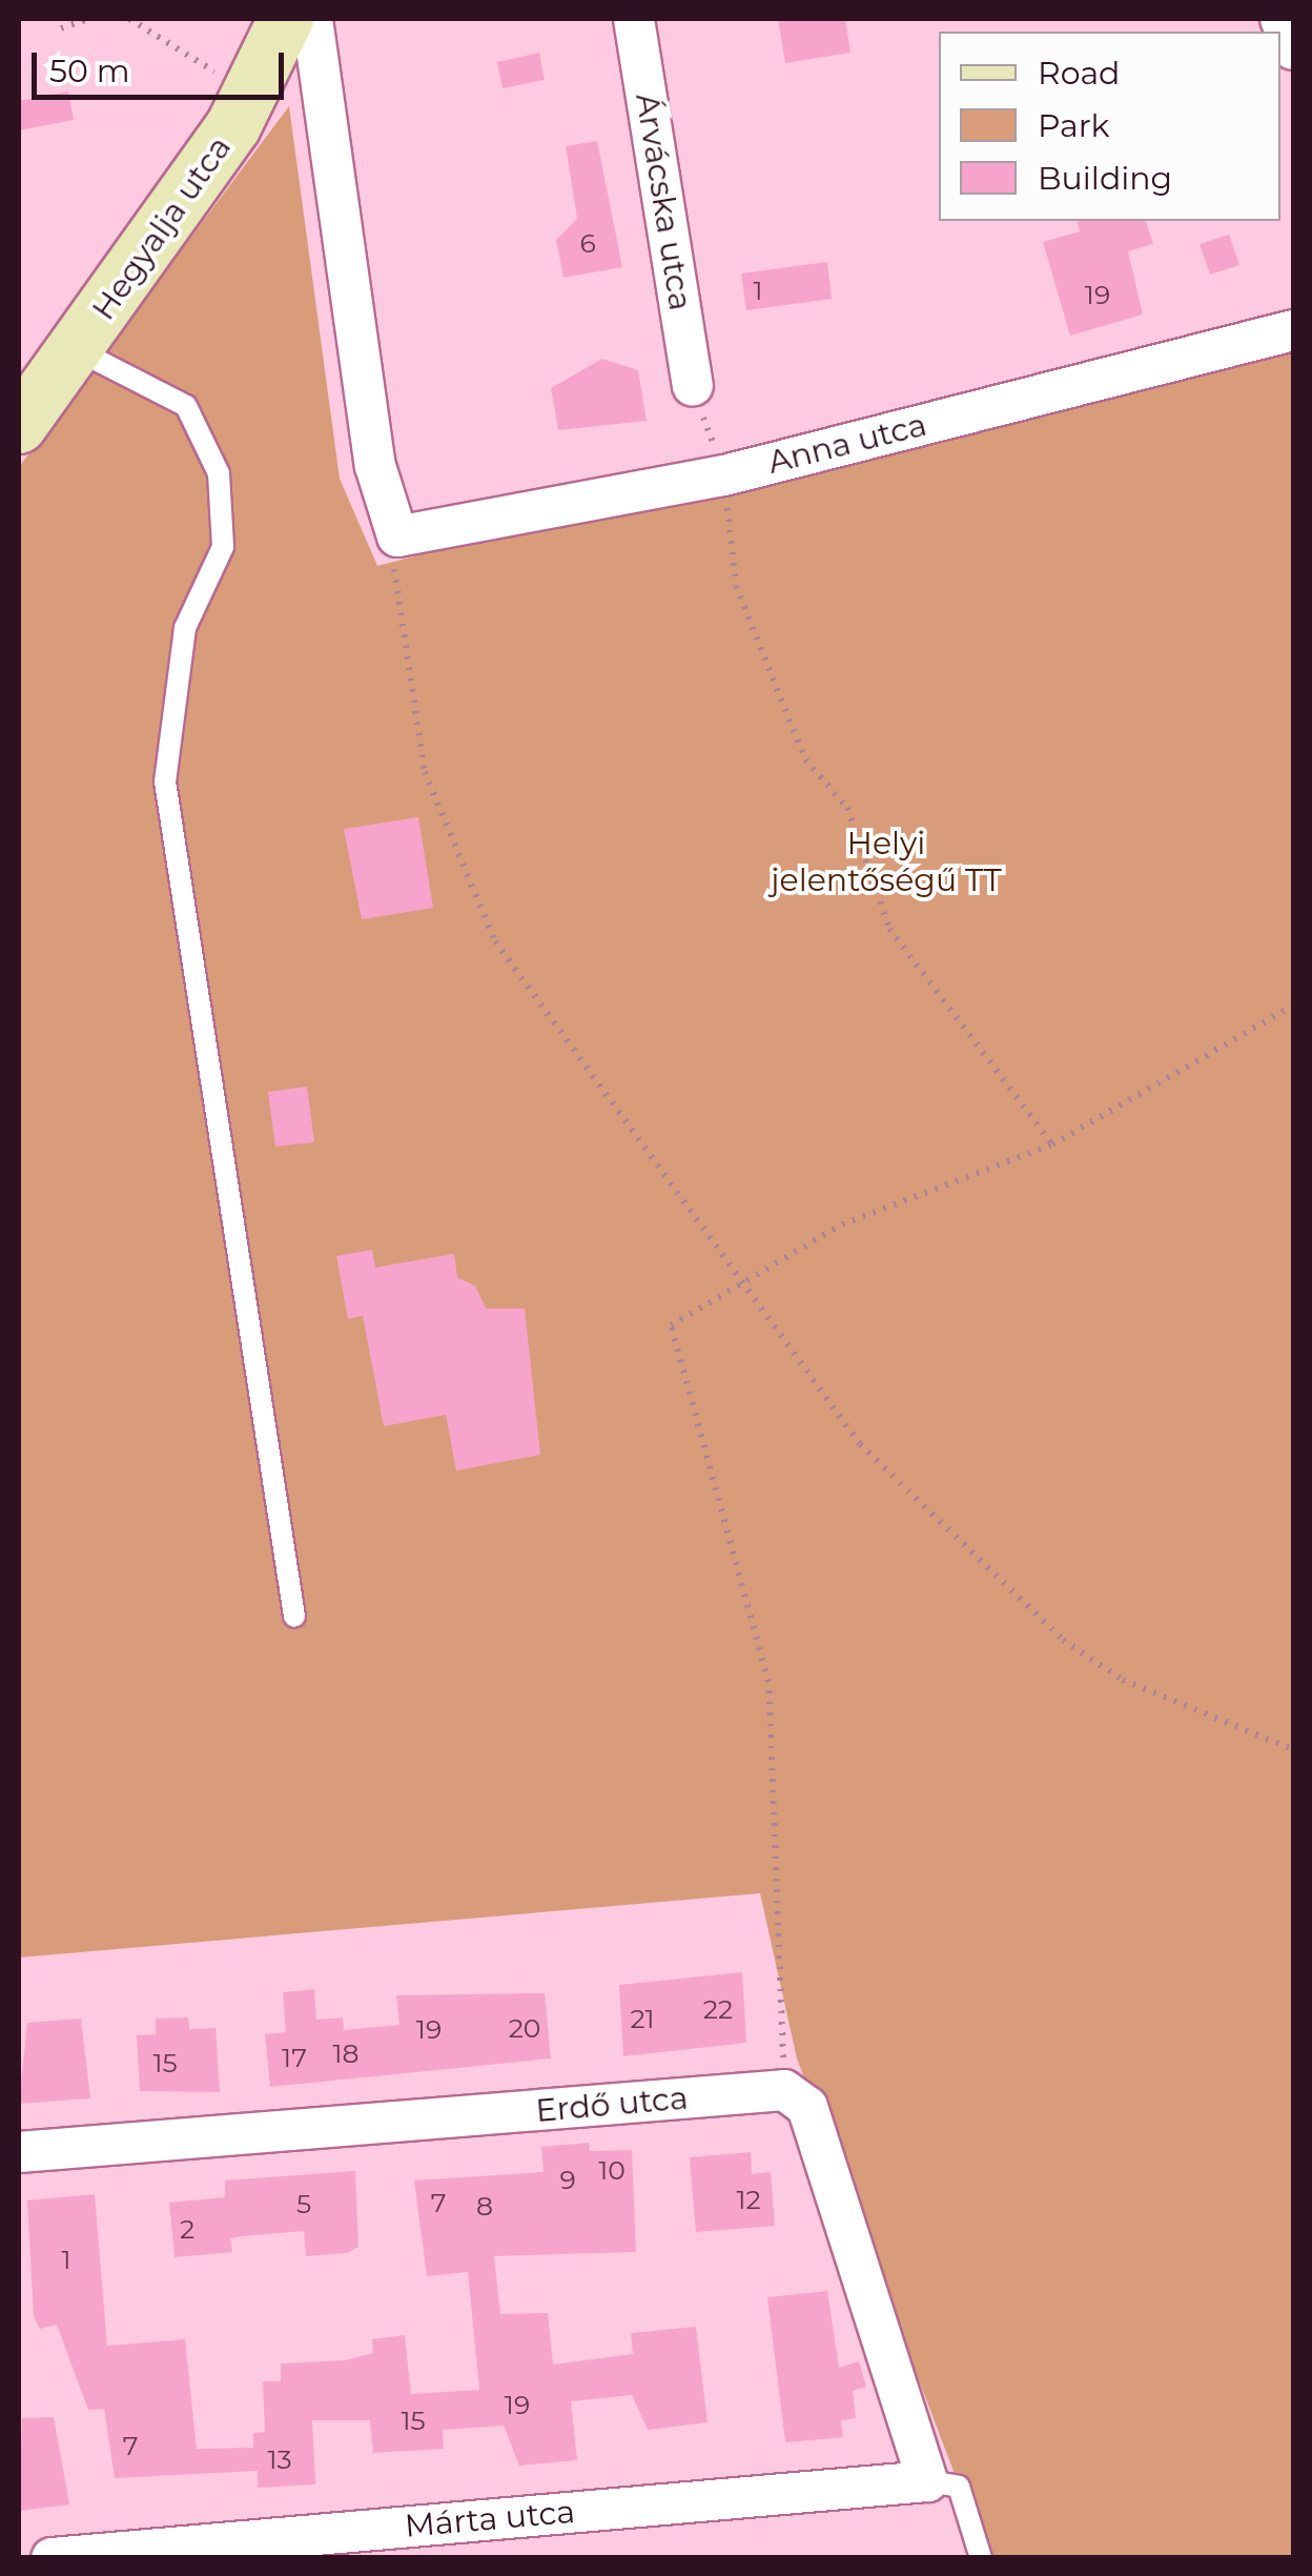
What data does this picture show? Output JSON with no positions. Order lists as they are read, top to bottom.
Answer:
{
  "streets": {
    "street": [
      "Árvácska utca",
      "Hegyalja utca",
      "Anna utca",
      "Erdő utca",
      "Márta utca"
    ]
  },
  "parks": ["Helyi jelentőségű TT"],
  "house_numbers": [
    "6",
    "1",
    "19",
    "22",
    "21",
    "20",
    "19",
    "18",
    "17",
    "15",
    "10",
    "9",
    "12",
    "7",
    "5",
    "8",
    "2",
    "1",
    "19",
    "15",
    "7",
    "13"
  ],
  "legend": ["Road", "Park", "Building"],
  "scale_bar": "50 m"
}
